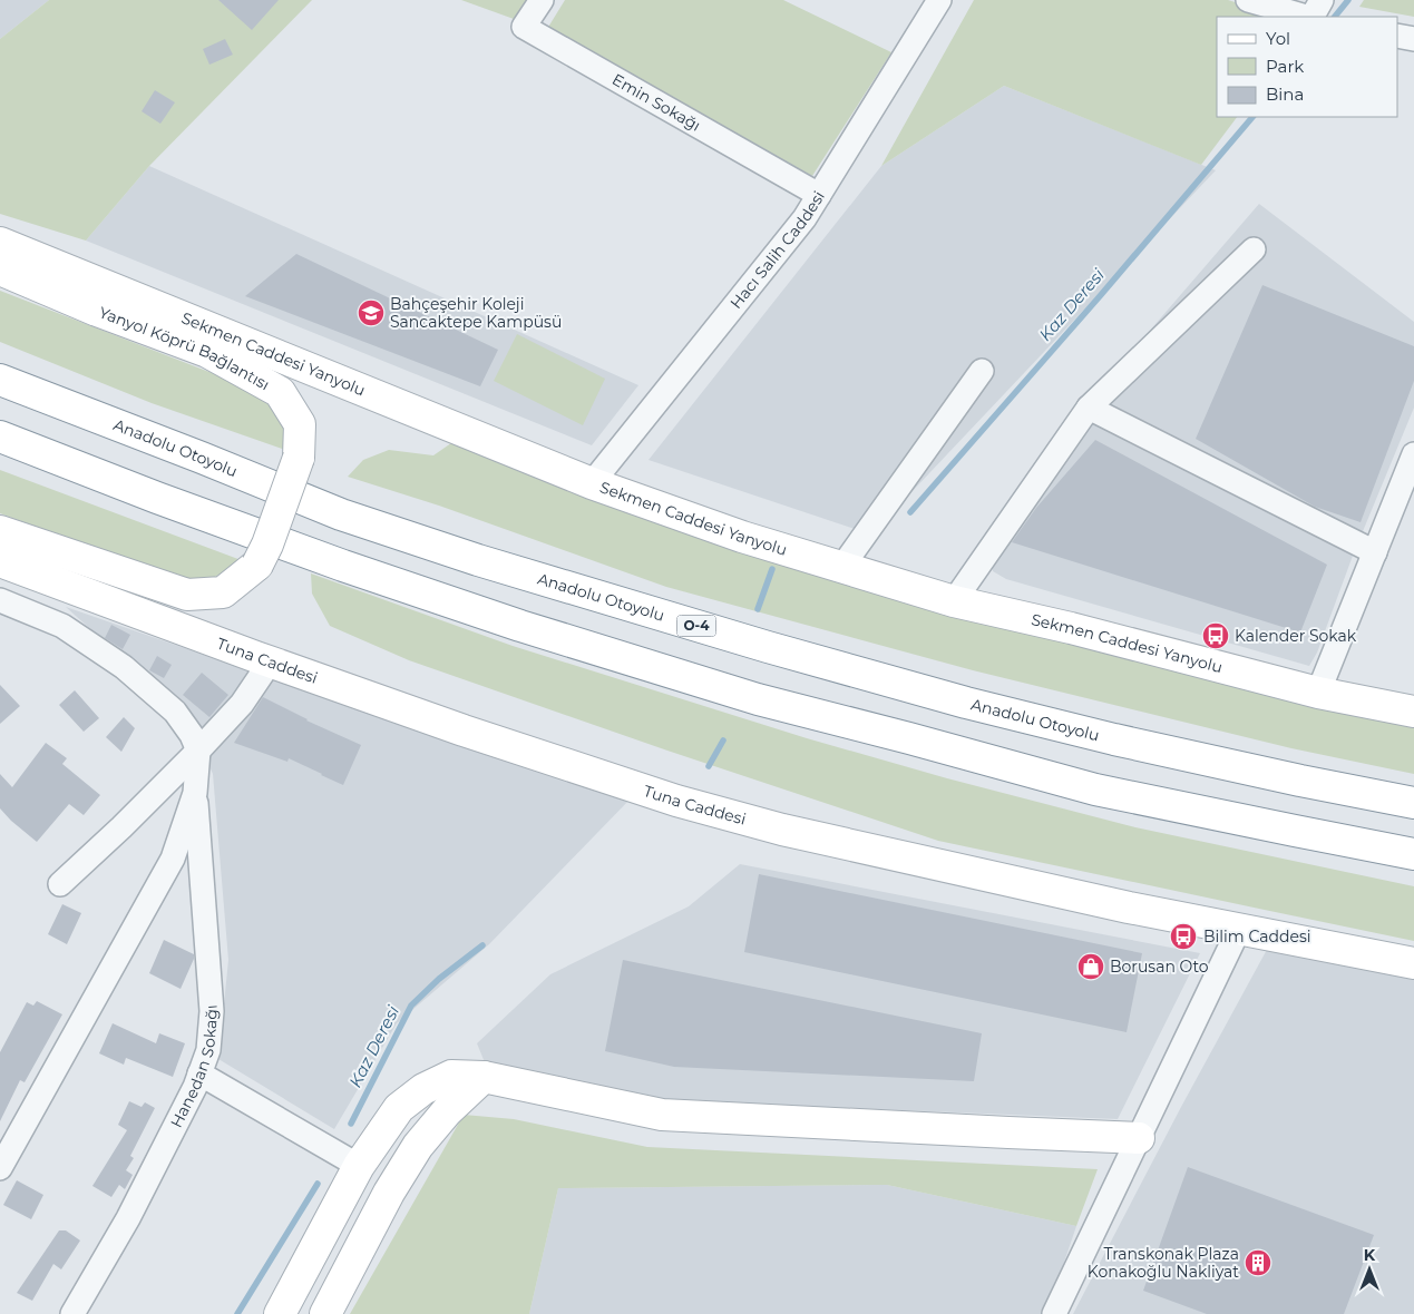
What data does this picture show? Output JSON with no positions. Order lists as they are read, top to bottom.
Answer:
{
  "streets": {
    "main road": [
      "Yanyol Köprü Bağlantısı",
      "Sekmen Caddesi Yanyolu",
      "Anadolu Otoyolu",
      "O-4",
      "Tuna Caddesi"
    ],
    "street": ["Emin Sokağı", "Hacı Salih Caddesi", "Hanedan Sokağı"]
  },
  "crossings": [
    ["Emin Sokağı", "Hacı Salih Caddesi"],
    ["Hacı Salih Caddesi", "Sekmen Caddesi Yanyolu"]
  ],
  "water": ["Kaz Deresi"],
  "places": {
    "school or university": ["Bahçeşehir Koleji Sancaktepe Kampüsü"],
    "bus stop": ["Kalender Sokak", "Bilim Caddesi"],
    "shop": ["Borusan Oto"],
    "building": ["Transkonak Plaza Konakoğlu Nakliyat"]
  },
  "legend": ["Yol", "Park", "Bina"],
  "north": "top"
}
